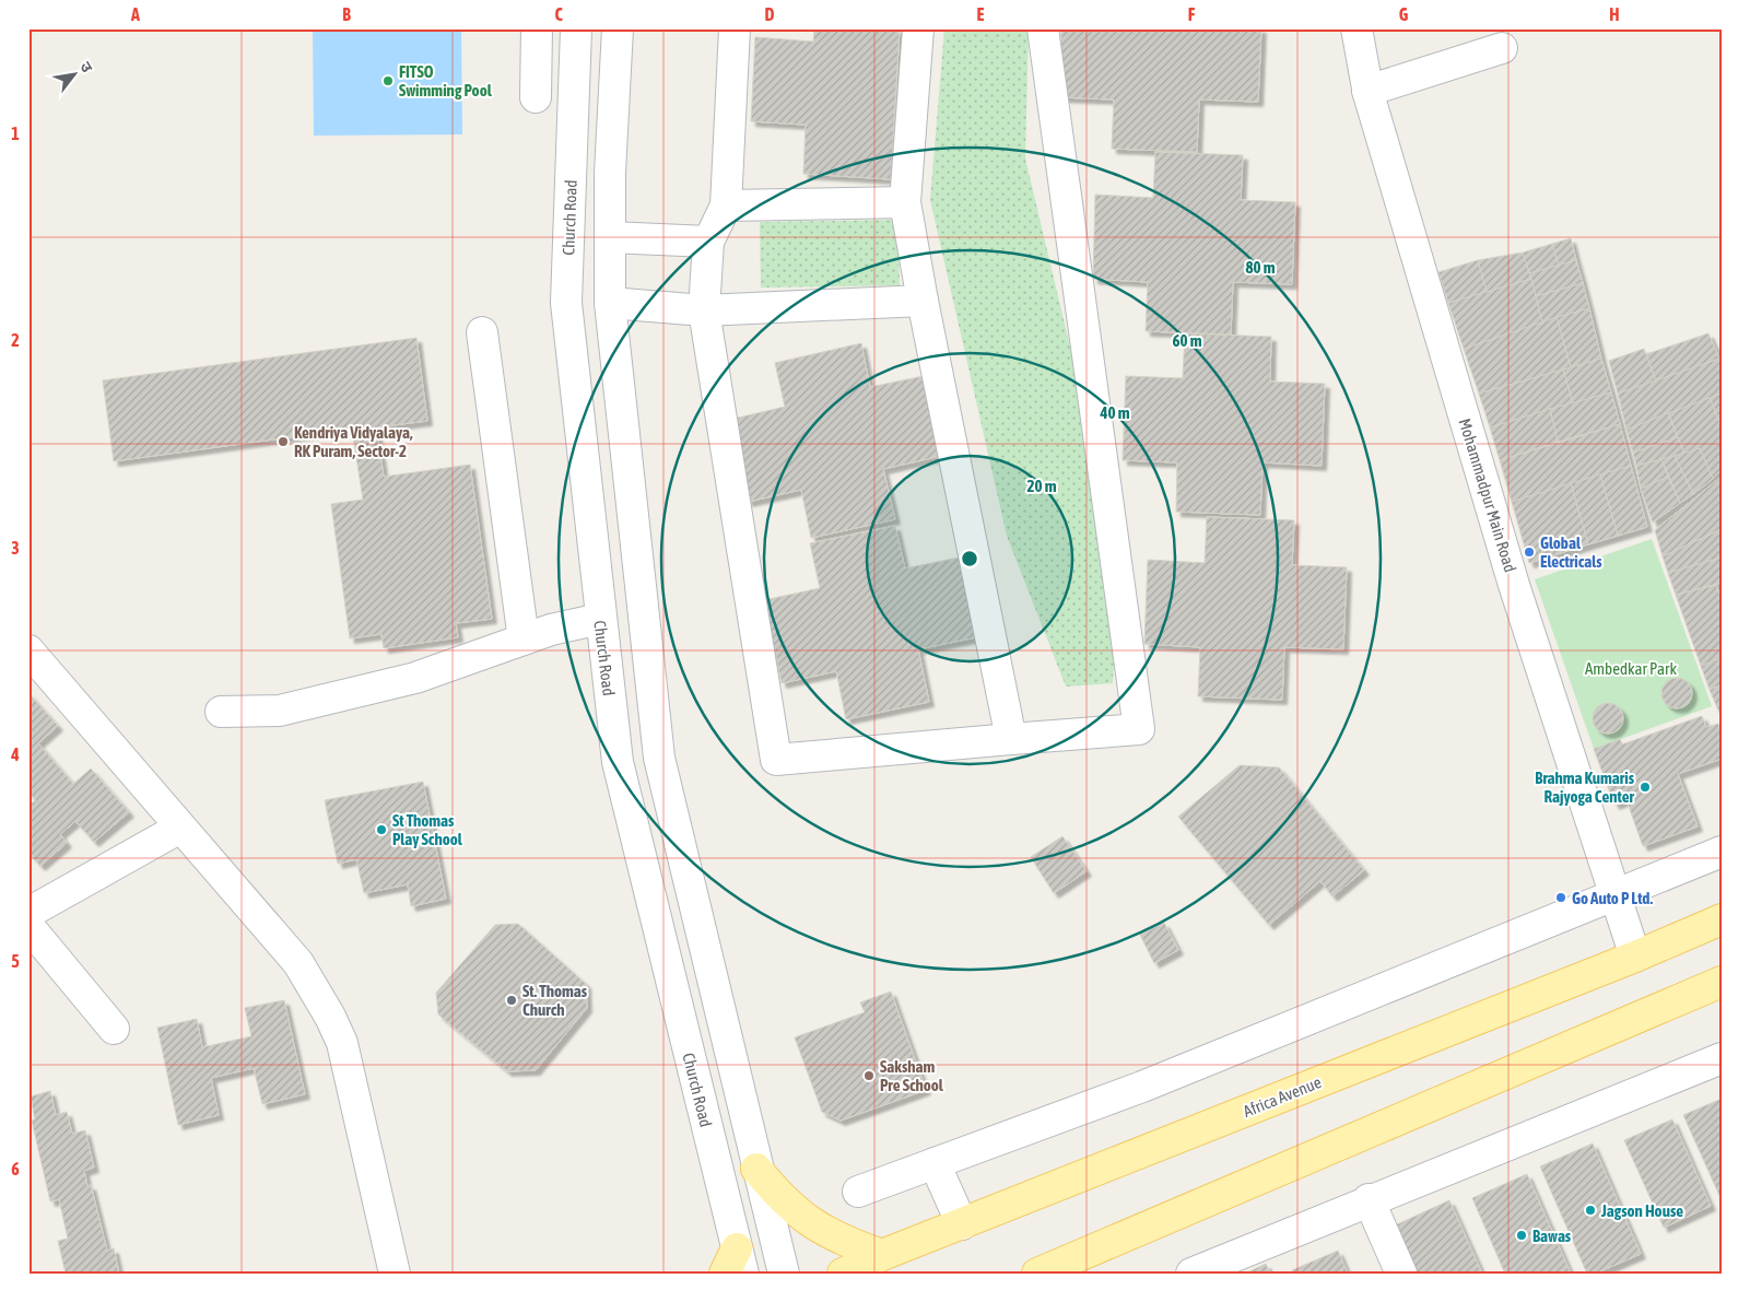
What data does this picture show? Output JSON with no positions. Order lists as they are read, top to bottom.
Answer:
{
  "streets": {
    "main road": ["Africa Avenue"],
    "street": ["Church Road", "Mohammadpur Main Road"]
  },
  "crossings": [
    ["Mohammadpur Main Road", "Africa Avenue"]
  ],
  "parks": ["Ambedkar Park"],
  "places": [
    "FITSO Swimming Pool",
    "Kendriya Vidyalaya, RK Puram, Sector-2",
    "Global Electricals",
    "Brahma Kumaris Rajyoga Center",
    "St Thomas Play School",
    "Go Auto P Ltd.",
    "St. Thomas Church",
    "Saksham Pre School",
    "Jagson House",
    "Bawas"
  ],
  "north": "top right",
  "grid": {
    "columns": [
      "A",
      "B",
      "C",
      "D",
      "E",
      "F",
      "G",
      "H"
    ],
    "rows": [
      "1",
      "2",
      "3",
      "4",
      "5",
      "6"
    ]
  },
  "rings": [
    "80 m",
    "60 m",
    "40 m",
    "20 m"
  ]
}
